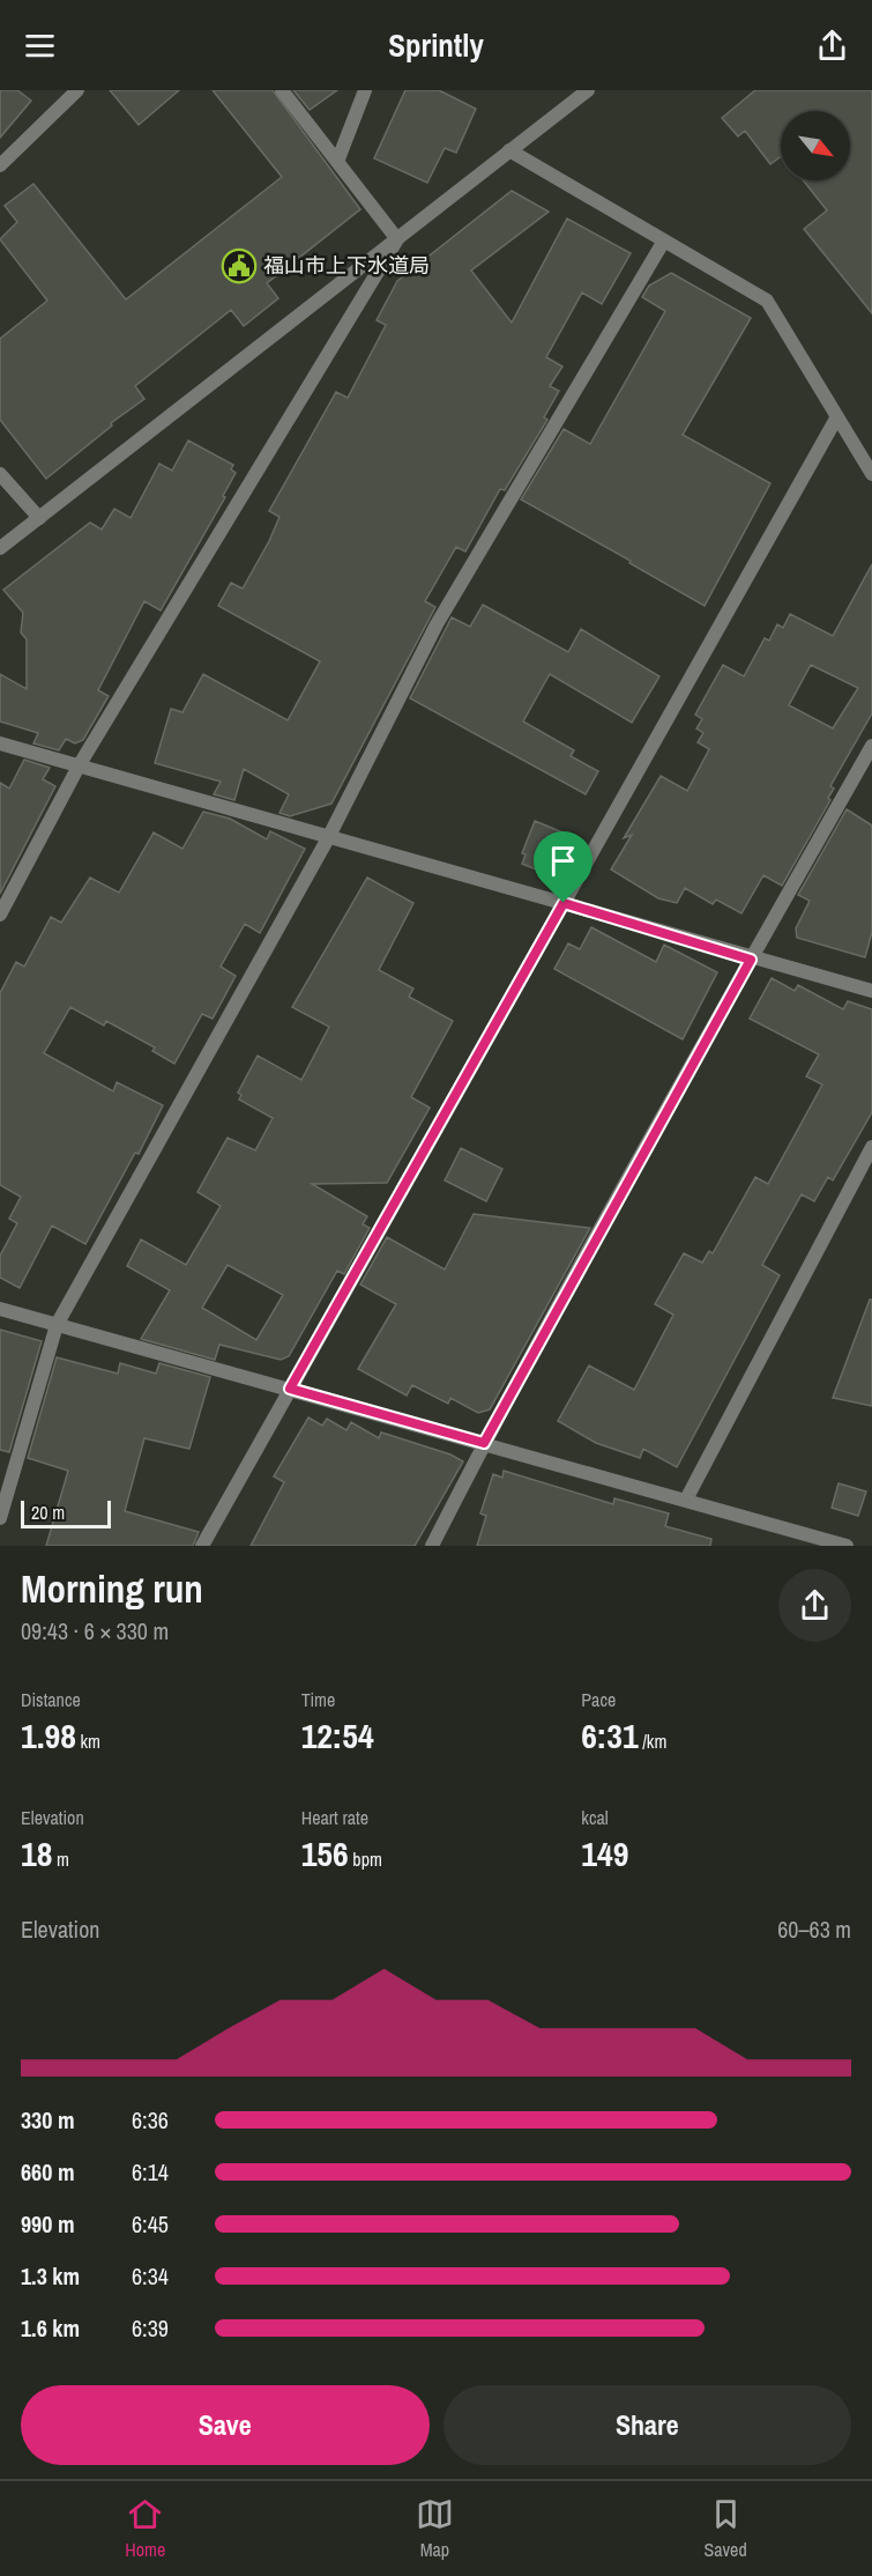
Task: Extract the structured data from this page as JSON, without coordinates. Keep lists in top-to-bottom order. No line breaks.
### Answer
{"places":{"public building":["福山市上下水道局"]},"scale_bar":"20 m","north":"bottom right","page":{"header":"Sprintly","scale":"20 m","heading":["Morning run","09:43 · 6 × 330 m"],"stats":[["Distance","1.98 km"],["Time","12:54"],["Pace","6:31 /km"],["Elevation","18 m"],["Heart rate","156 bpm"],["kcal","149"]],"chart":["Elevation","60–63 m"],"list":[{"name":"330 m","note":"6:36"},{"name":"660 m","note":"6:14"},{"name":"990 m","note":"6:45"},{"name":"1.3 km","note":"6:34"},{"name":"1.6 km","note":"6:39"}],"buttons":["Save","Share"],"tabs":["Home","Map","Saved"]}}
